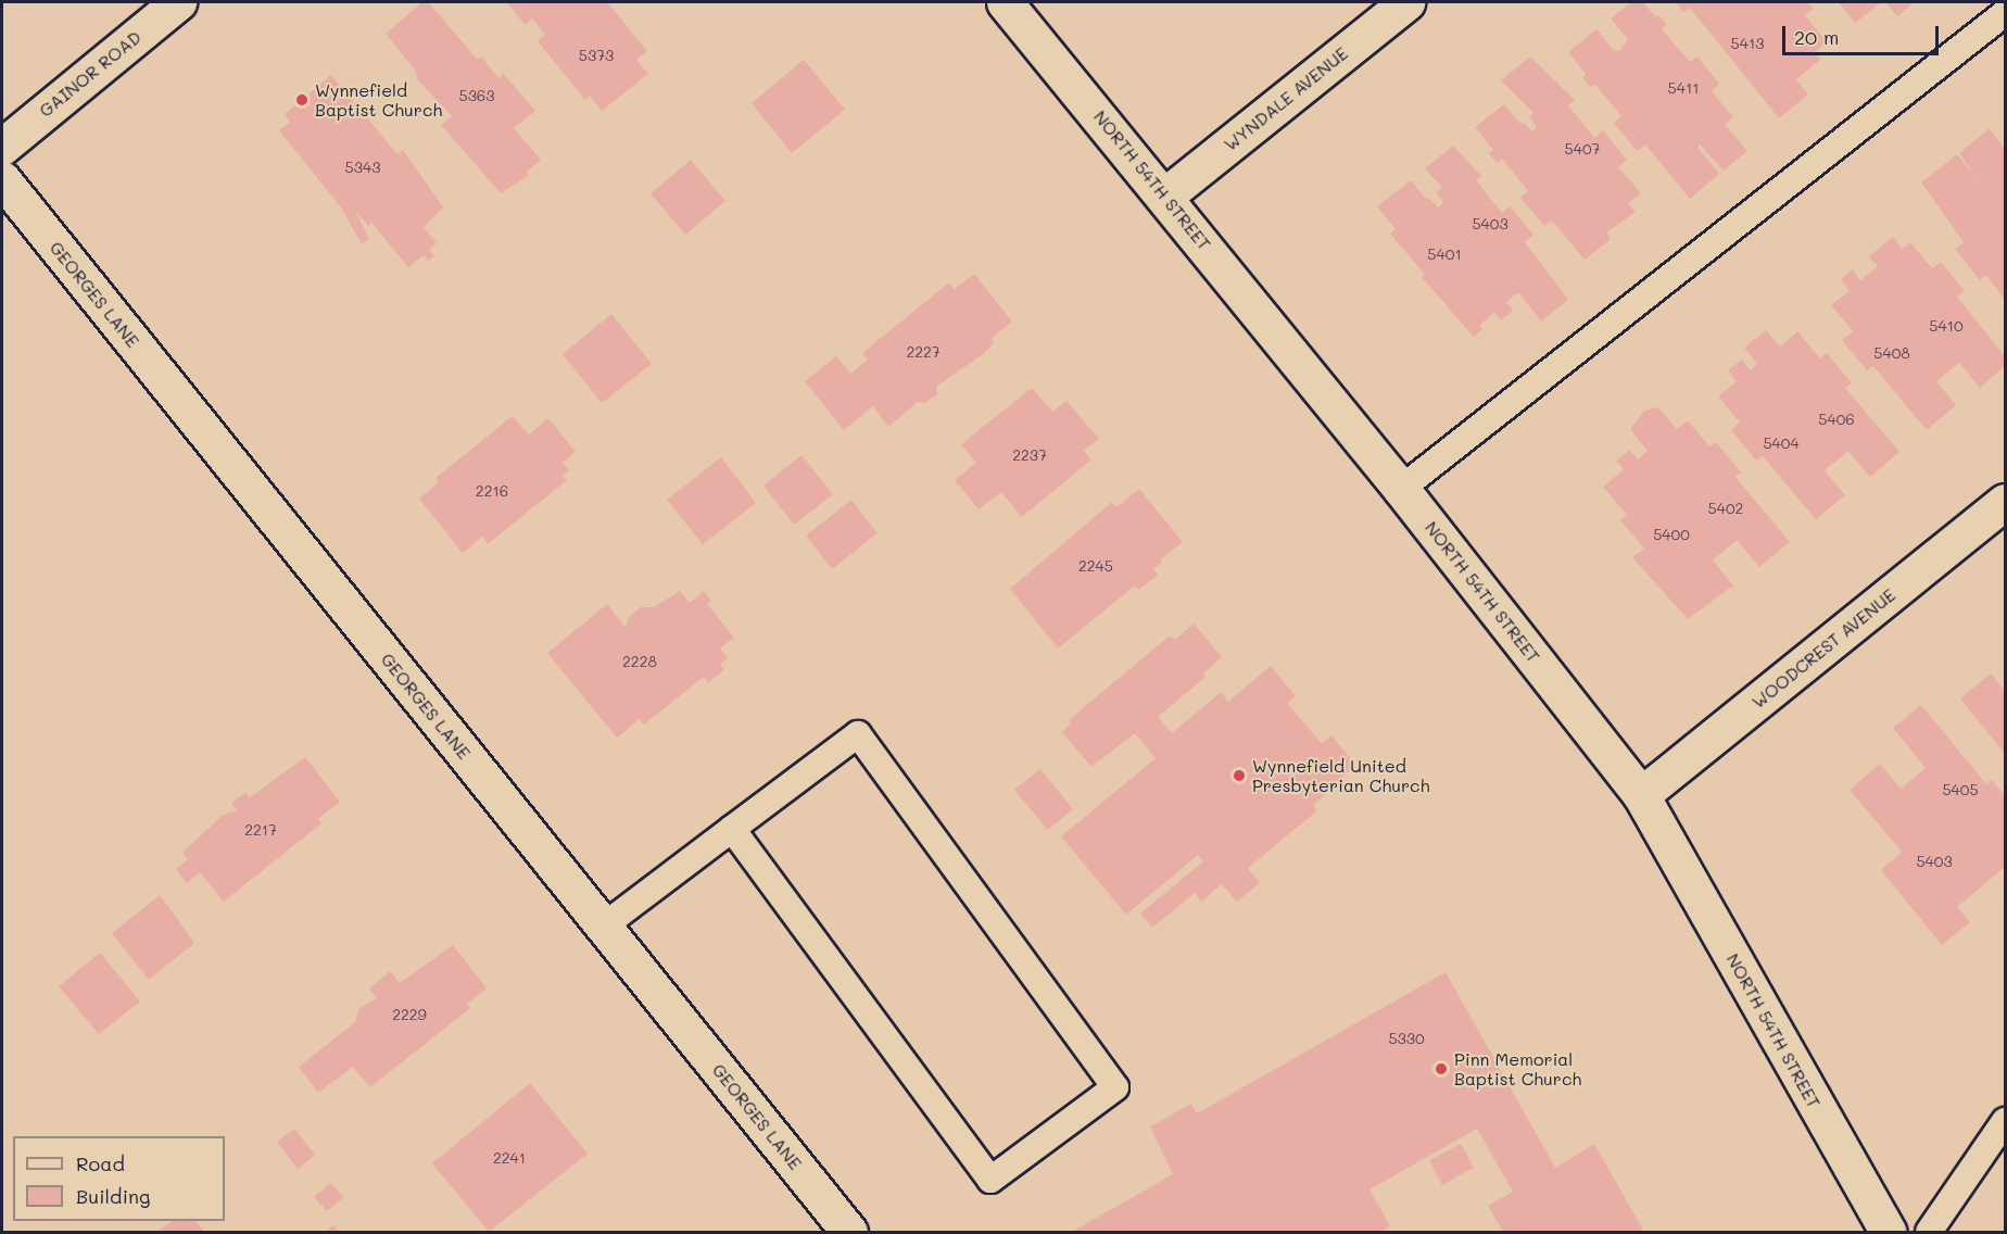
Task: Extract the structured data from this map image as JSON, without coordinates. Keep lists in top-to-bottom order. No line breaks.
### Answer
{"streets":{"street":["GAINOR ROAD","WYNDALE AVENUE","NORTH 54TH STREET","GEORGES LANE","WOODCREST AVENUE"]},"crossings":[["WYNDALE AVENUE","NORTH 54TH STREET"],["NORTH 54TH STREET","WOODCREST AVENUE"]],"places":["Wynnefield Baptist Church","Wynnefield United Presbyterian Church","Pinn Memorial Baptist Church"],"house_numbers":["5413","5373","5411","5363","5407","5343","5403","5401","5410","2227","5408","5406","5404","2237","2216","5402","5400","2245","2228","5405","2217","5403","2229","5330","2241"],"legend":["Road","Building"],"scale_bar":"20 m"}
